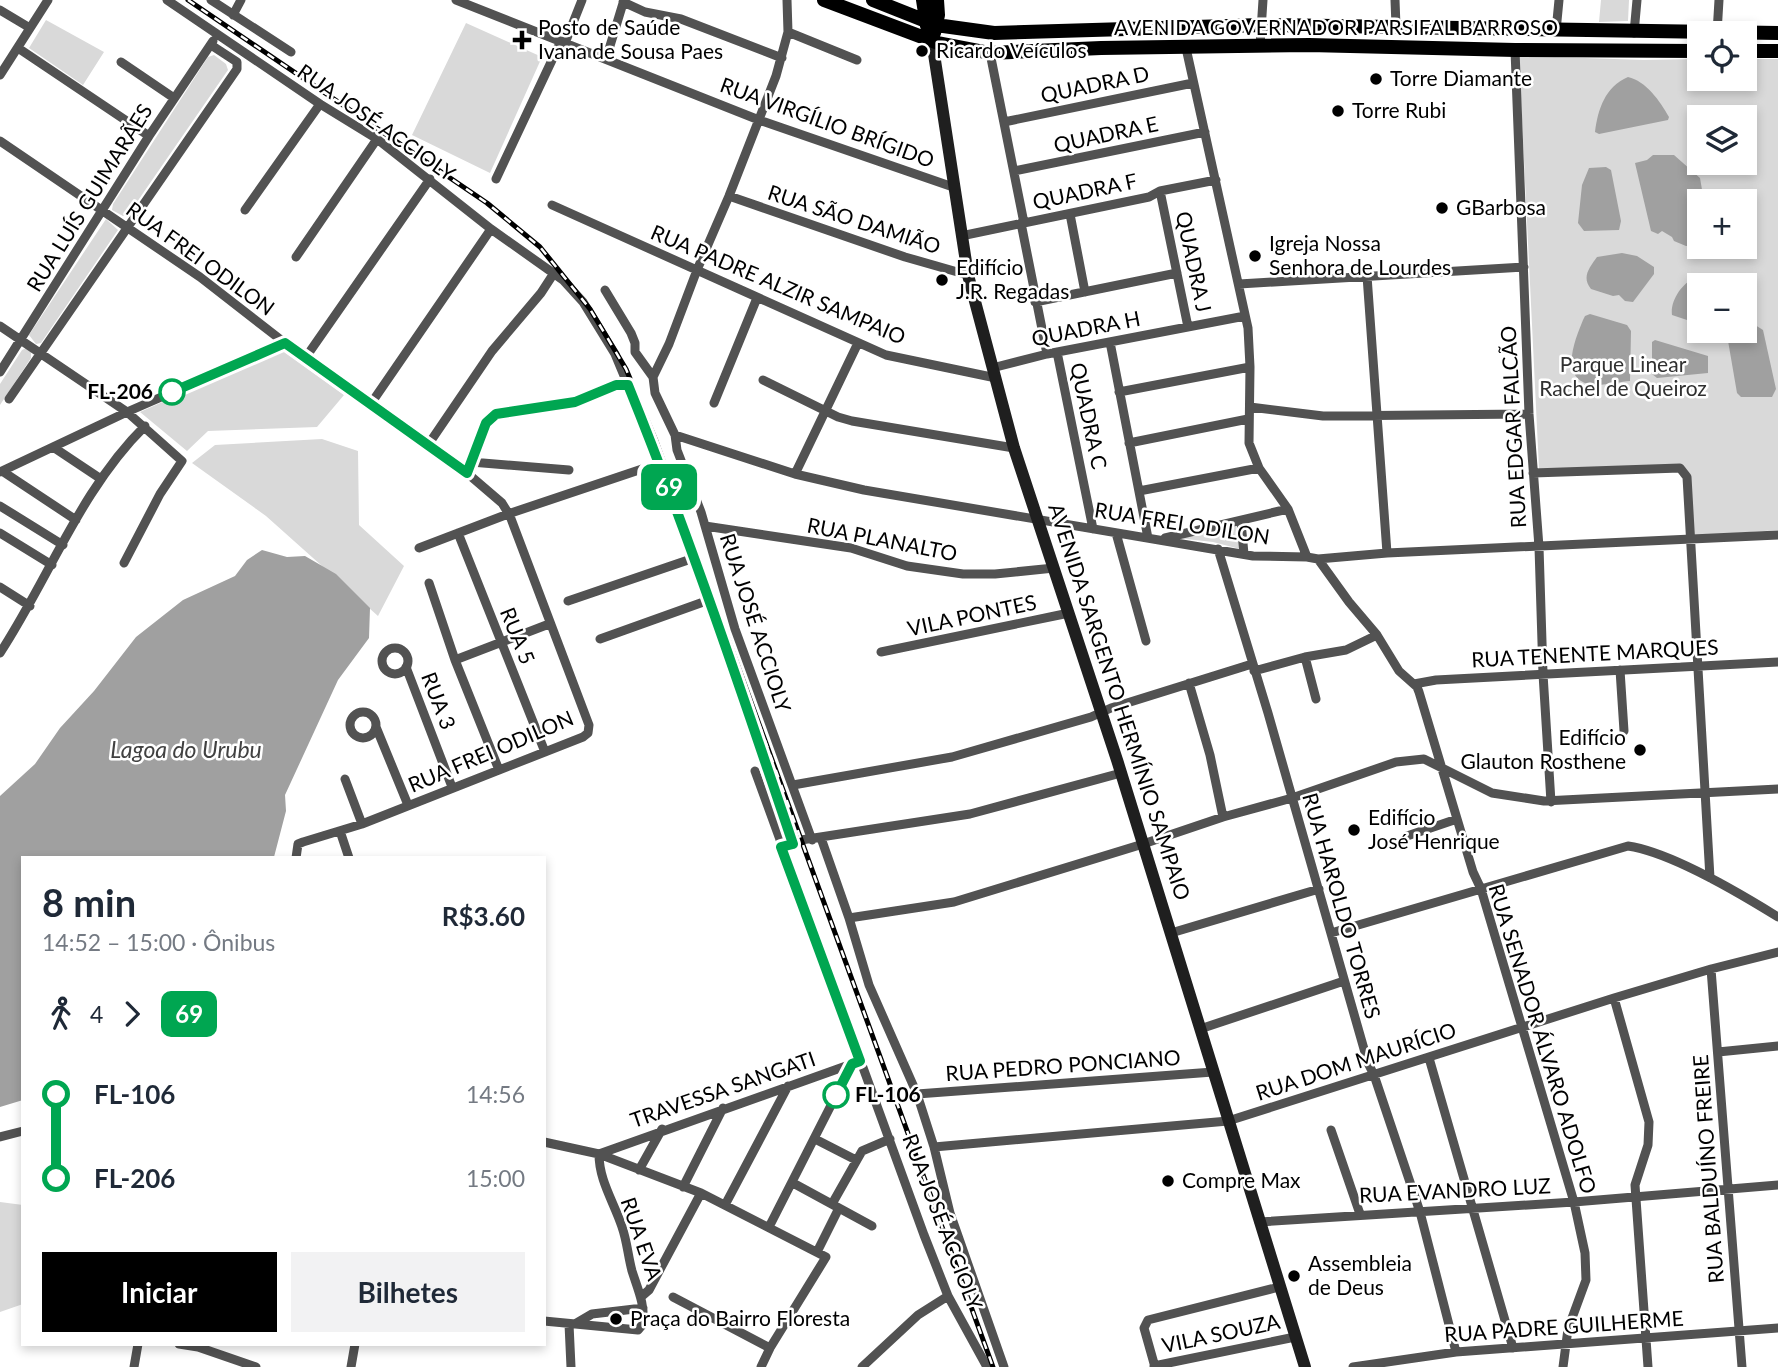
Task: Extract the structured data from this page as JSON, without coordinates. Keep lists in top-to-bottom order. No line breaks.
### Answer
{"streets":{"main road":["AVENIDA GOVERNADOR PARSIFAL BARROSO","AVENIDA SARGENTO HERMÍNIO SAMPAIO"],"street":["QUADRA D","RUA JOSÉ ACCIOLY","RUA VIRGÍLIO BRÍGIDO","QUADRA E","QUADRA F","RUA LUÍS GUIMARÃES","RUA SÃO DAMIÃO","RUA FREI ODILON","QUADRA J","RUA PADRE ALZIR SAMPAIO","QUADRA H","QUADRA C","RUA EDGAR FALCÃO","RUA PLANALTO","VILA PONTES","RUA 5","RUA TENENTE MARQUES","RUA 3","RUA HAROLDO TORRES","RUA SENADOR ÁLVARO ADOLFO","RUA DOM MAURÍCIO","RUA PEDRO PONCIANO","TRAVESSA SANGATI","RUA BALDUÍNO FREIRE","RUA EVANDRO LUZ","RUA EVA","RUA PADRE GUILHERME","VILA SOUZA"]},"crossings":[["AVENIDA GOVERNADOR PARSIFAL BARROSO","RUA EDGAR FALCÃO"],["AVENIDA GOVERNADOR PARSIFAL BARROSO","AVENIDA SARGENTO HERMÍNIO SAMPAIO"],["RUA JOSÉ ACCIOLY","RUA LUÍS GUIMARÃES"],["RUA JOSÉ ACCIOLY","RUA FREI ODILON"],["RUA JOSÉ ACCIOLY","RUA PLANALTO"],["RUA JOSÉ ACCIOLY","RUA DOM MAURÍCIO"],["RUA JOSÉ ACCIOLY","RUA PEDRO PONCIANO"],["RUA JOSÉ ACCIOLY","TRAVESSA SANGATI"],["RUA VIRGÍLIO BRÍGIDO","AVENIDA SARGENTO HERMÍNIO SAMPAIO"],["QUADRA F","QUADRA J"],["QUADRA F","QUADRA C"],["QUADRA F","AVENIDA SARGENTO HERMÍNIO SAMPAIO"],["RUA LUÍS GUIMARÃES","RUA FREI ODILON"],["RUA SÃO DAMIÃO","AVENIDA SARGENTO HERMÍNIO SAMPAIO"],["RUA FREI ODILON","QUADRA C"],["RUA FREI ODILON","RUA EDGAR FALCÃO"],["RUA FREI ODILON","RUA 5"],["RUA FREI ODILON","RUA 3"],["RUA FREI ODILON","AVENIDA SARGENTO HERMÍNIO SAMPAIO"],["RUA FREI ODILON","RUA HAROLDO TORRES"],["QUADRA J","QUADRA H"],["RUA PADRE ALZIR SAMPAIO","QUADRA H"],["RUA PADRE ALZIR SAMPAIO","AVENIDA SARGENTO HERMÍNIO SAMPAIO"],["QUADRA H","QUADRA C"],["QUADRA H","AVENIDA SARGENTO HERMÍNIO SAMPAIO"],["RUA EDGAR FALCÃO","RUA TENENTE MARQUES"],["RUA PLANALTO","AVENIDA SARGENTO HERMÍNIO SAMPAIO"],["VILA PONTES","AVENIDA SARGENTO HERMÍNIO SAMPAIO"],["RUA TENENTE MARQUES","RUA SENADOR ÁLVARO ADOLFO"],["AVENIDA SARGENTO HERMÍNIO SAMPAIO","RUA DOM MAURÍCIO"],["AVENIDA SARGENTO HERMÍNIO SAMPAIO","RUA PEDRO PONCIANO"],["AVENIDA SARGENTO HERMÍNIO SAMPAIO","RUA EVANDRO LUZ"],["AVENIDA SARGENTO HERMÍNIO SAMPAIO","VILA SOUZA"],["RUA HAROLDO TORRES","RUA DOM MAURÍCIO"],["RUA HAROLDO TORRES","RUA EVANDRO LUZ"],["RUA HAROLDO TORRES","RUA PADRE GUILHERME"],["RUA SENADOR ÁLVARO ADOLFO","RUA DOM MAURÍCIO"],["RUA SENADOR ÁLVARO ADOLFO","RUA EVANDRO LUZ"],["RUA SENADOR ÁLVARO ADOLFO","RUA PADRE GUILHERME"],["RUA DOM MAURÍCIO","RUA BALDUÍNO FREIRE"],["TRAVESSA SANGATI","RUA EVA"],["RUA BALDUÍNO FREIRE","RUA EVANDRO LUZ"],["RUA BALDUÍNO FREIRE","RUA PADRE GUILHERME"]],"water":["Lagoa do Urubu"],"parks":["Parque Linear Rachel de Queiroz"],"places":{"health":["Posto de Saúde Ivana de Sousa Paes"],"other":["Ricardo Veículos","Torre Diamante","Torre Rubi","GBarbosa","Igreja Nossa Senhora de Lourdes","Edifício J.R. Regadas","FL-206","Edifício Glauton Rosthene","Edifício José Henrique","FL-106","Compre Max","Assembleia de Deus","Praça do Bairro Floresta"]},"lines":["bus line 69"],"page":{"on_map":"69","map_buttons":["+","−"],"heading":["8 min","14:52 – 15:00 · Ônibus","R$3.60"],"legs":["4","69"],"list":[{"name":"FL-106","value":"14:56"},{"name":"FL-206","value":"15:00"}],"buttons":["Iniciar","Bilhetes"]}}
